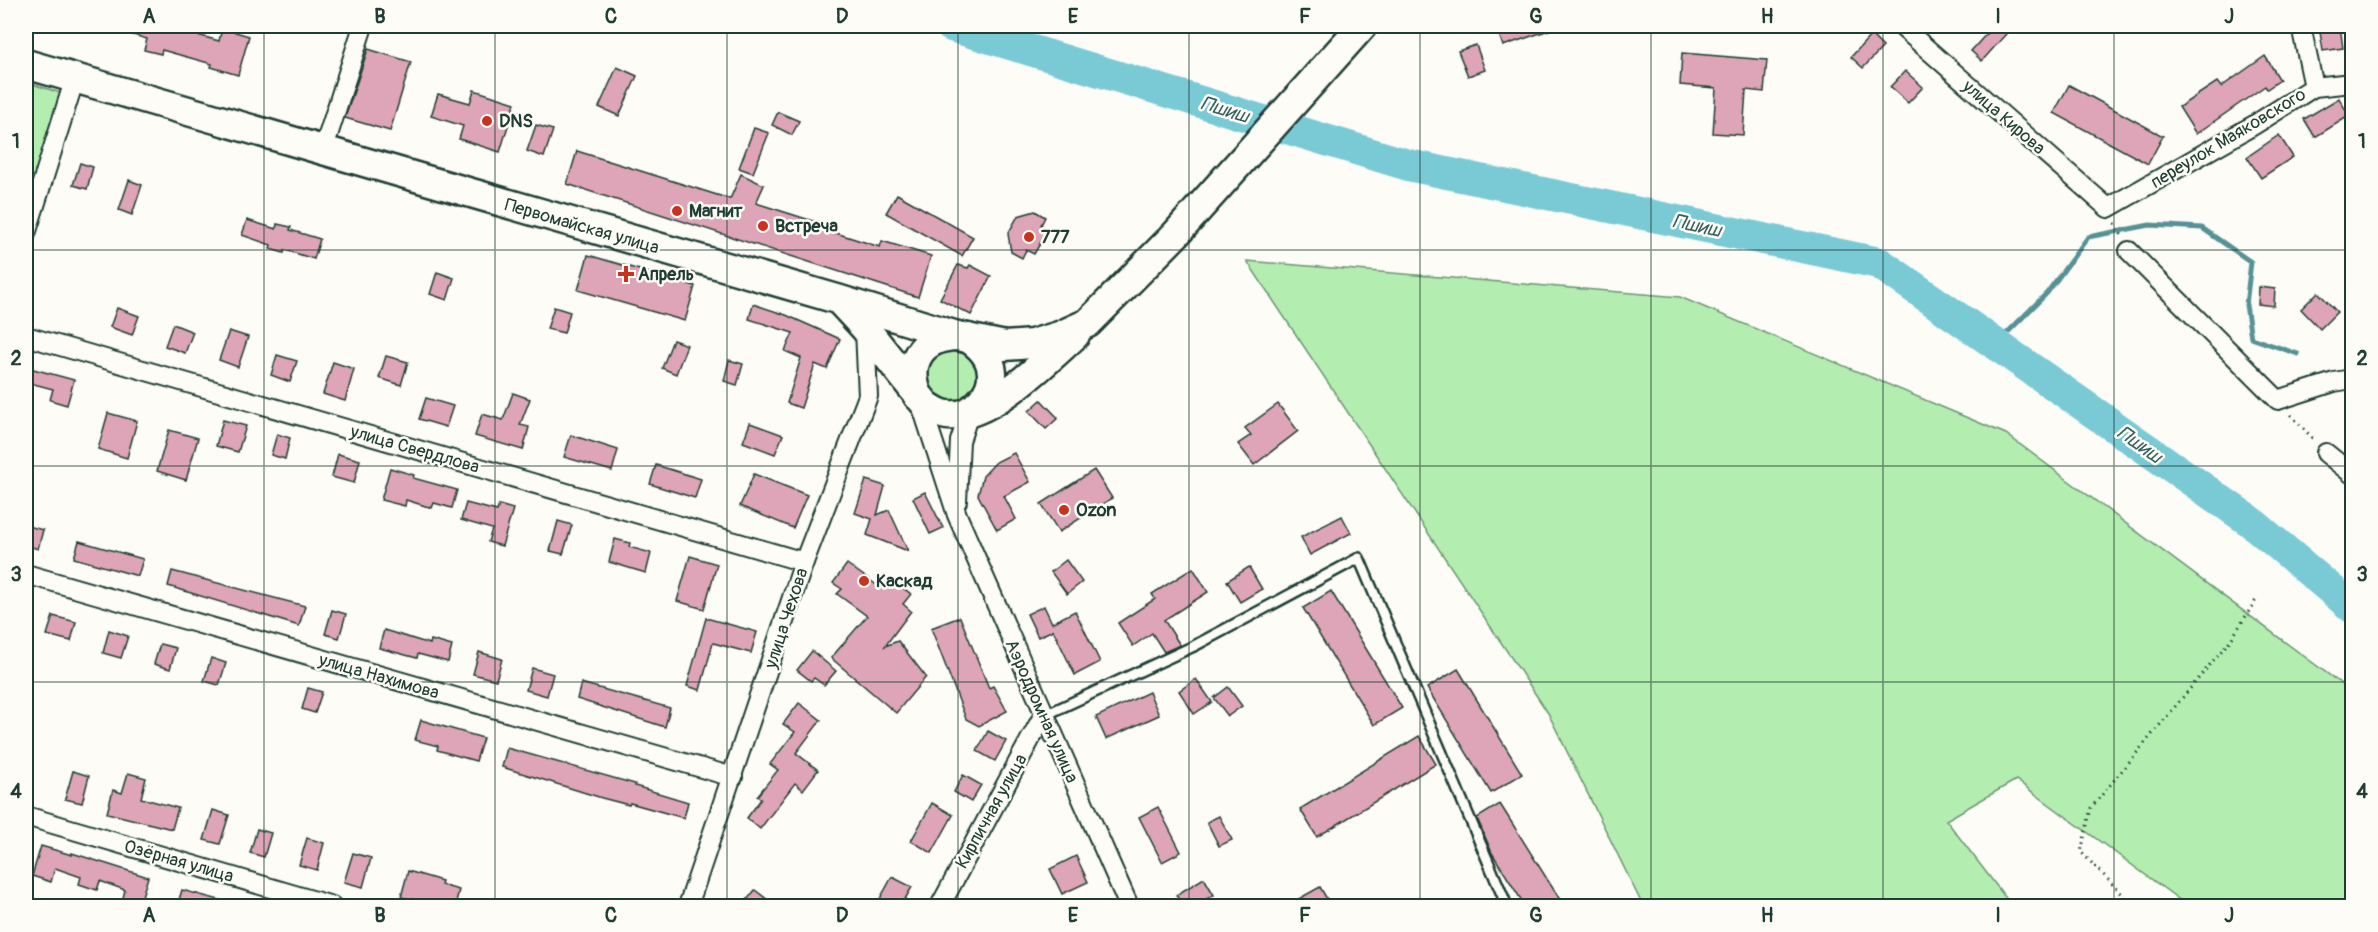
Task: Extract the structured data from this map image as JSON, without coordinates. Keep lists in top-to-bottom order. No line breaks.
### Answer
{"streets":{"main road":["Первомайская улица"],"street":["улица Кирова","переулок Маяковского","улица Свердлова","улица Чехова","улица Нахимова","Аэродромная улица","Кирпичная улица","Озёрная улица"]},"crossings":[["улица Кирова","переулок Маяковского"],["Первомайская улица","Аэродромная улица"],["улица Свердлова","улица Чехова"],["улица Чехова","улица Нахимова"],["Аэродромная улица","Кирпичная улица"]],"water":["Пшиш"],"places":{"other":["DNS","Магнит","Встреча","777","Ozon","Каскад"],"health":["Апрель"]},"grid":{"columns":["A","B","C","D","E","F","G","H","I","J"],"rows":["1","2","3","4"]}}
